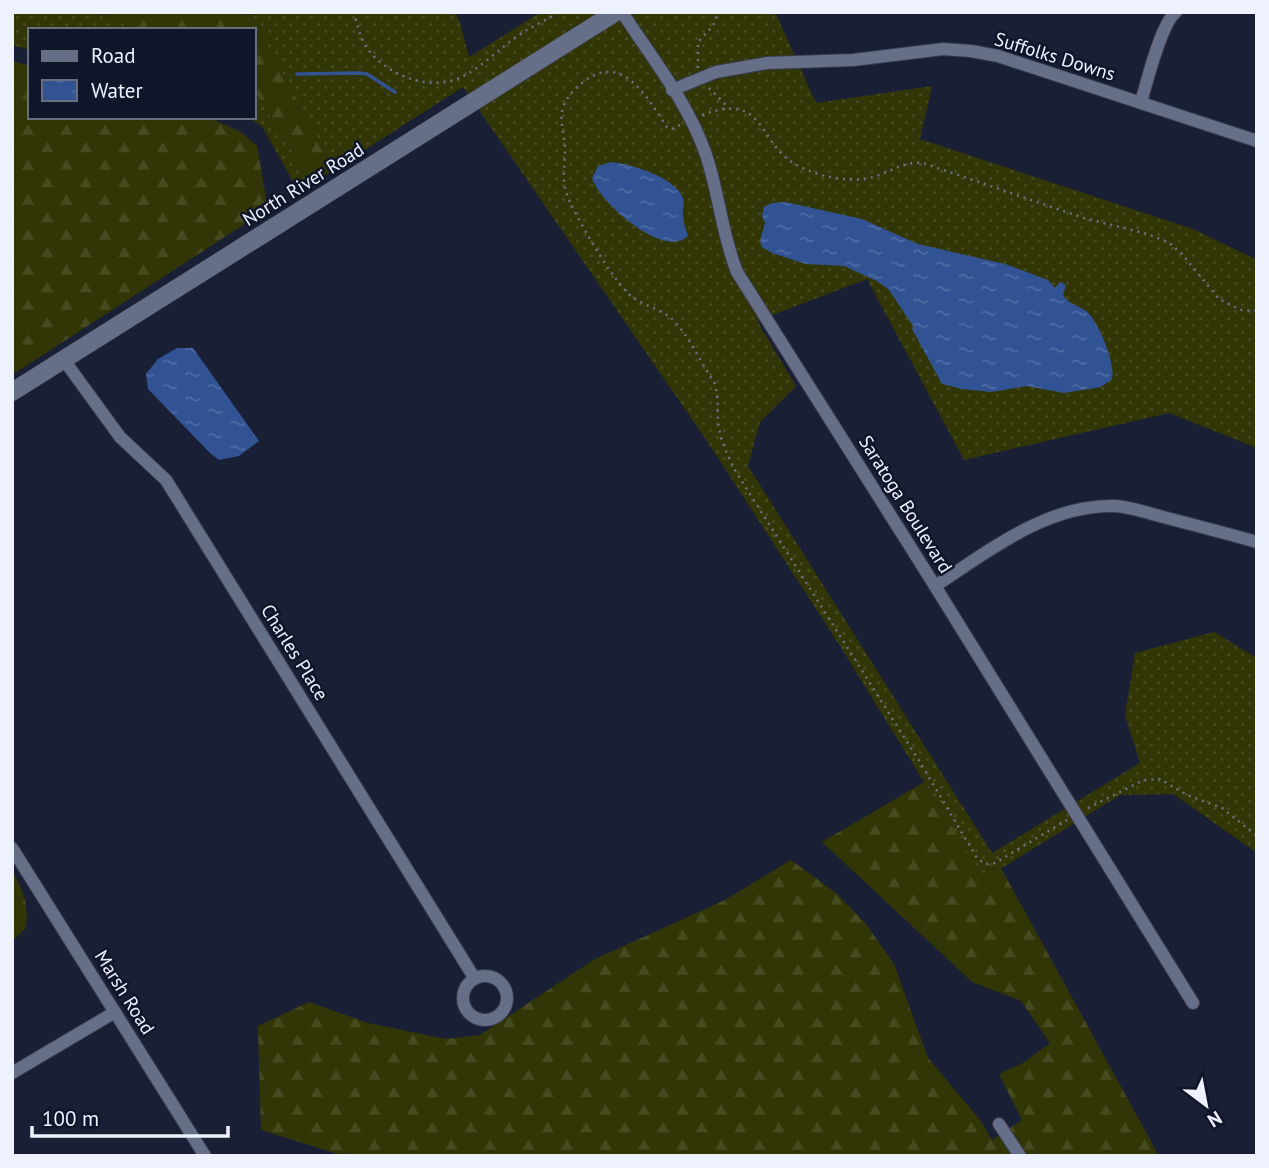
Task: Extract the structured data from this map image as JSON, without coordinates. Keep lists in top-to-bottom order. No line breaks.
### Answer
{"streets":{"street":["Suffolks Downs","North River Road","Saratoga Boulevard","Charles Place","Marsh Road"]},"crossings":[["Suffolks Downs","Saratoga Boulevard"],["North River Road","Charles Place"]],"legend":["Road","Water"],"scale_bar":"100 m","north":"bottom right"}
